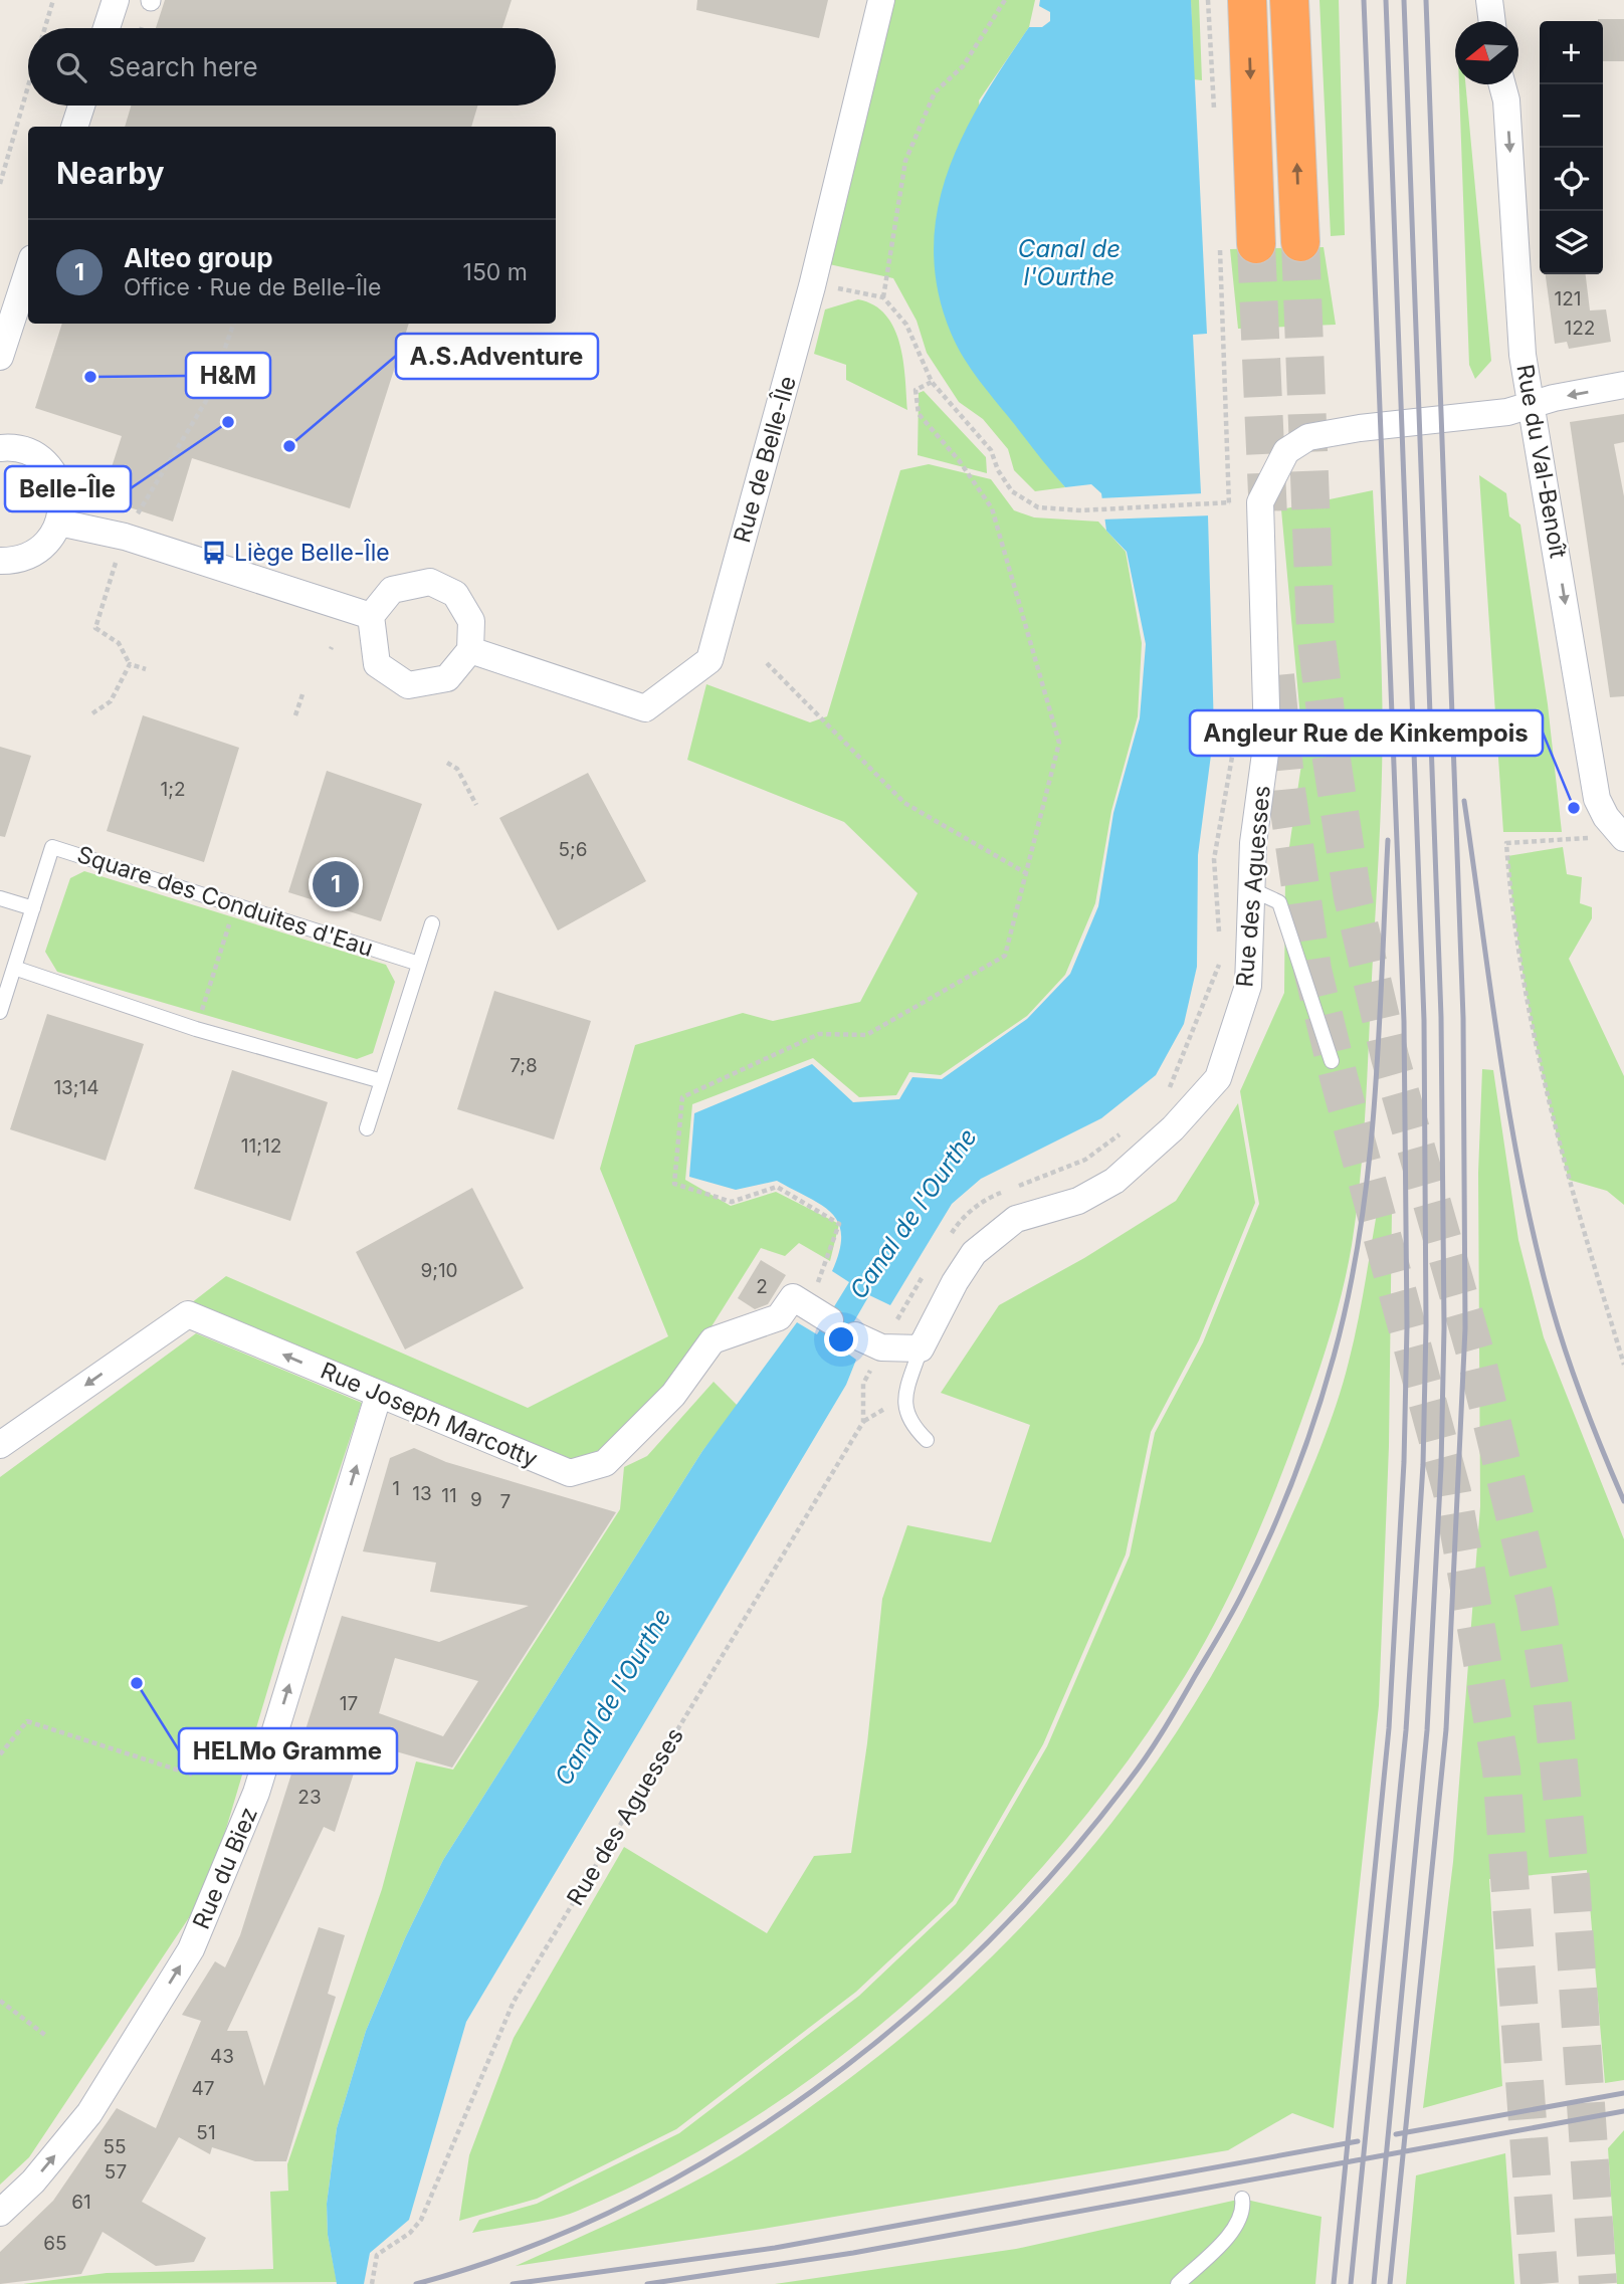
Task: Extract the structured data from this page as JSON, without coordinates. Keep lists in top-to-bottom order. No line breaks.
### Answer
{"streets":{"street":["Rue de Belle-Île","Rue du Val-Benoît","Rue des Aguesses","Rue Joseph Marcotty","Rue du Biez"],"lane":["Square des Conduites d'Eau"]},"crossings":[["Rue du Val-Benoît","Rue des Aguesses"],["Rue Joseph Marcotty","Rue du Biez"]],"one_way":["Rue du Val-Benoît","Rue Joseph Marcotty","Rue du Biez"],"water":["Canal de l'Ourthe"],"places":{"other":["H&M","Belle-Île","A.S.Adventure","Angleur Rue de Kinkempois","HELMo Gramme"],"bus stop":["Liège Belle-Île"]},"house_numbers":["121","122","1;2","5;6","7;8","13;14","11;12","9;10","2","1","13","11","9","7","17","23","43","47","51","55","57","61","65"],"north":"left","page":{"map_buttons":["+","−"],"search":"Search here","heading":"Nearby","list":[{"mark":"1","name":"Alteo group","note":"Office · Rue de Belle-Île","value":"150 m"}],"pins":"1"}}
